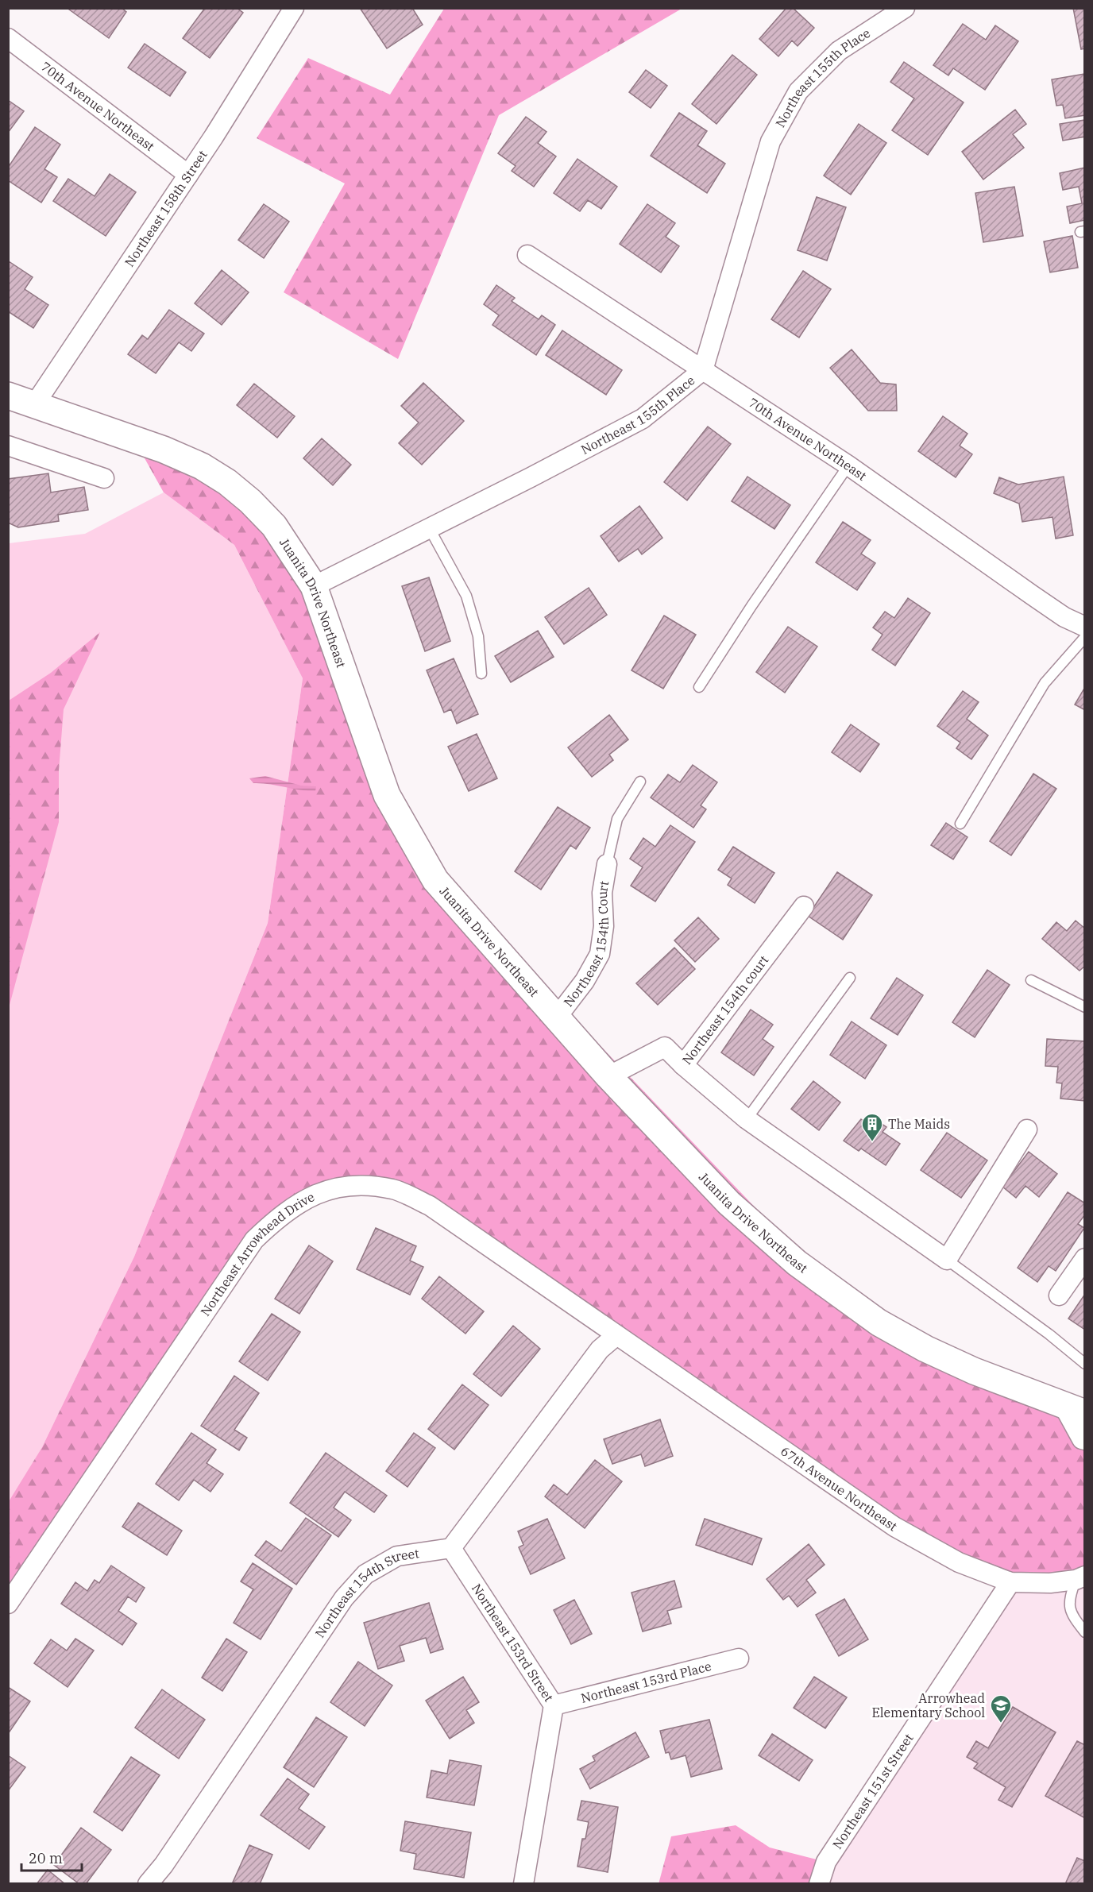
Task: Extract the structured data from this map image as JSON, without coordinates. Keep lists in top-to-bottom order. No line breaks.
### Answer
{"streets":{"main road":["Juanita Drive Northeast"],"street":["Northeast 155th Place","70th Avenue Northeast","Northeast 158th Street","Northeast 154th Court","Northeast 154th court","Northeast Arrowhead Drive","67th Avenue Northeast","Northeast 154th Street","Northeast 153rd Street","Northeast 153rd Place","Northeast 151st Street"]},"crossings":[["Northeast 155th Place","70th Avenue Northeast"],["Northeast 155th Place","Juanita Drive Northeast"],["70th Avenue Northeast","Northeast 158th Street"],["Northeast 158th Street","Juanita Drive Northeast"],["Juanita Drive Northeast","Northeast 154th Court"],["Juanita Drive Northeast","Northeast 154th court"],["Northeast Arrowhead Drive","67th Avenue Northeast"],["67th Avenue Northeast","Northeast 151st Street"],["Northeast 154th Street","Northeast 153rd Street"],["Northeast 153rd Street","Northeast 153rd Place"]],"places":{"building":["The Maids"],"school or university":["Arrowhead Elementary School"]},"scale_bar":"20 m"}
